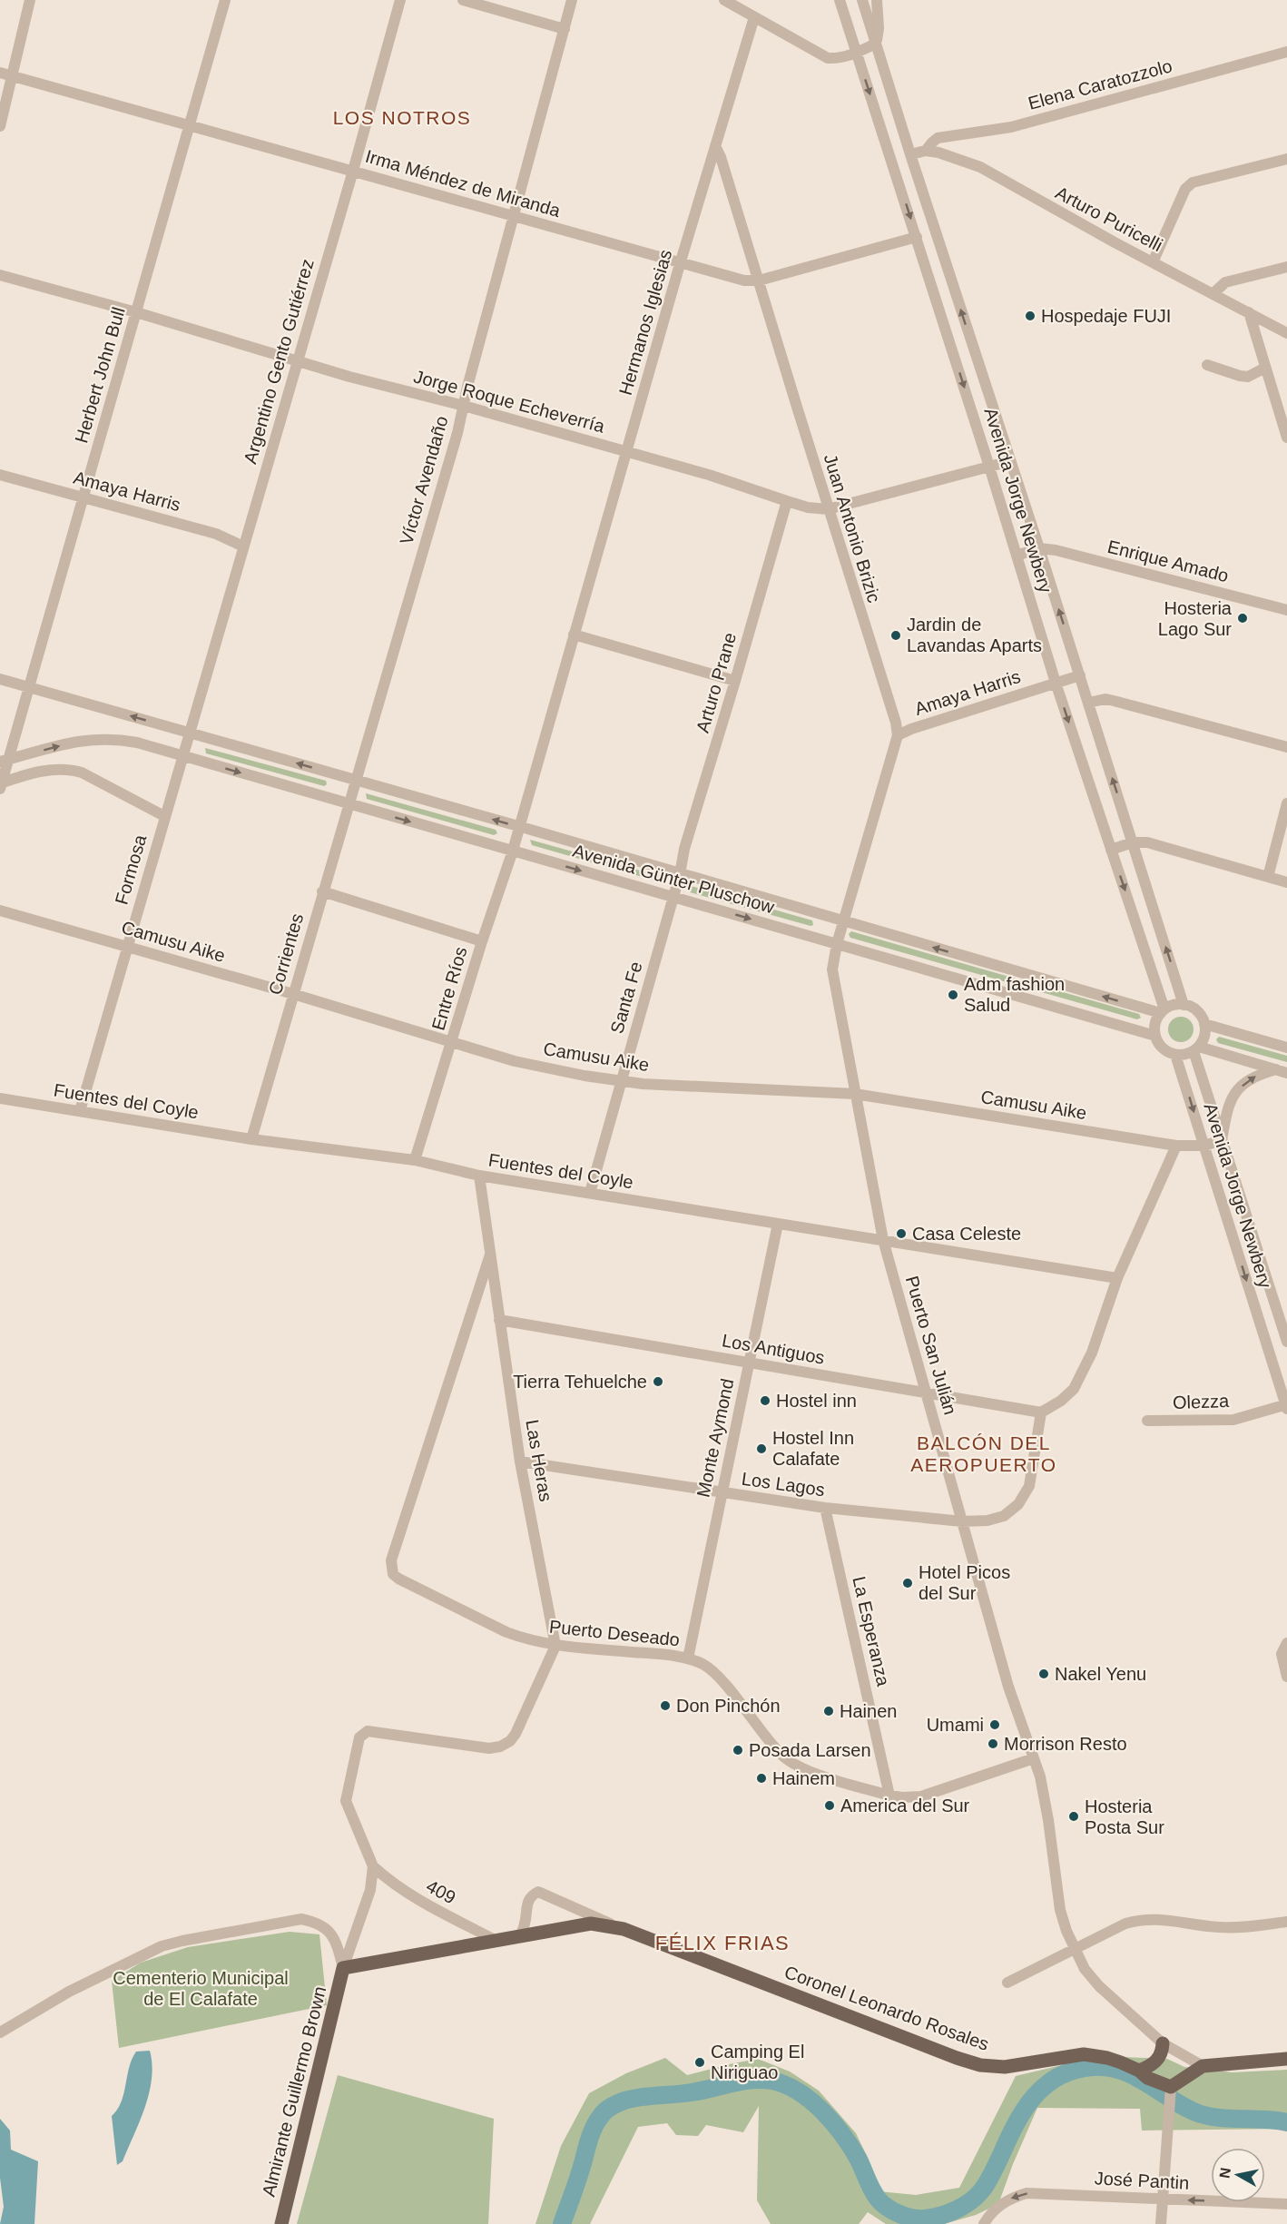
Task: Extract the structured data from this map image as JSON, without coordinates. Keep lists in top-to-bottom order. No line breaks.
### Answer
{"streets":{"main road":["Coronel Leonardo Rosales","Almirante Guillermo Brown"],"street":["Elena Caratozzolo","Irma Méndez de Miranda","Arturo Puricelli","Hermanos Iglesias","Argentino Gento Gutiérrez","Herbert John Bull","Jorge Roque Echeverría","Víctor Avendaño","Amaya Harris","Avenida Jorge Newbery","Juan Antonio Brizic","Enrique Amado","Arturo Prane","Formosa","Avenida Günter Pluschow","Camusu Aike","Corrientes","Entre Ríos","Santa Fe","Fuentes del Coyle","Puerto San Julián","Los Antiguos","Olezza","Monte Aymond","Las Heras","Los Lagos","La Esperanza","Puerto Deseado","409","José Pantin"]},"crossings":[["Elena Caratozzolo","Arturo Puricelli"],["Irma Méndez de Miranda","Hermanos Iglesias"],["Irma Méndez de Miranda","Argentino Gento Gutiérrez"],["Irma Méndez de Miranda","Herbert John Bull"],["Irma Méndez de Miranda","Víctor Avendaño"],["Irma Méndez de Miranda","Avenida Jorge Newbery"],["Irma Méndez de Miranda","Juan Antonio Brizic"],["Hermanos Iglesias","Jorge Roque Echeverría"],["Hermanos Iglesias","Juan Antonio Brizic"],["Hermanos Iglesias","Avenida Günter Pluschow"],["Hermanos Iglesias","Entre Ríos"],["Argentino Gento Gutiérrez","Jorge Roque Echeverría"],["Argentino Gento Gutiérrez","Amaya Harris"],["Argentino Gento Gutiérrez","Formosa"],["Argentino Gento Gutiérrez","Avenida Günter Pluschow"],["Herbert John Bull","Jorge Roque Echeverría"],["Herbert John Bull","Amaya Harris"],["Herbert John Bull","Avenida Günter Pluschow"],["Jorge Roque Echeverría","Víctor Avendaño"],["Jorge Roque Echeverría","Avenida Jorge Newbery"],["Jorge Roque Echeverría","Juan Antonio Brizic"],["Jorge Roque Echeverría","Arturo Prane"],["Víctor Avendaño","Avenida Günter Pluschow"],["Víctor Avendaño","Corrientes"],["Amaya Harris","Avenida Jorge Newbery"],["Amaya Harris","Juan Antonio Brizic"],["Avenida Jorge Newbery","Enrique Amado"],["Avenida Jorge Newbery","Avenida Günter Pluschow"],["Avenida Jorge Newbery","Camusu Aike"],["Avenida Jorge Newbery","Olezza"],["Juan Antonio Brizic","Avenida Günter Pluschow"],["Juan Antonio Brizic","Puerto San Julián"],["Arturo Prane","Avenida Günter Pluschow"],["Arturo Prane","Santa Fe"],["Formosa","Avenida Günter Pluschow"],["Formosa","Camusu Aike"],["Formosa","Fuentes del Coyle"],["Avenida Günter Pluschow","Corrientes"],["Avenida Günter Pluschow","Entre Ríos"],["Avenida Günter Pluschow","Santa Fe"],["Avenida Günter Pluschow","Puerto San Julián"],["Camusu Aike","Corrientes"],["Camusu Aike","Entre Ríos"],["Camusu Aike","Santa Fe"],["Camusu Aike","Puerto San Julián"],["Corrientes","Fuentes del Coyle"],["Entre Ríos","Fuentes del Coyle"],["Santa Fe","Fuentes del Coyle"],["Fuentes del Coyle","Puerto San Julián"],["Fuentes del Coyle","Monte Aymond"],["Fuentes del Coyle","Las Heras"],["Puerto San Julián","Los Antiguos"],["Puerto San Julián","Los Lagos"],["Puerto San Julián","Puerto Deseado"],["Los Antiguos","Monte Aymond"],["Los Antiguos","Las Heras"],["Los Antiguos","Los Lagos"],["Monte Aymond","Los Lagos"],["Monte Aymond","Puerto Deseado"],["Las Heras","Los Lagos"],["Las Heras","Puerto Deseado"],["Los Lagos","La Esperanza"],["La Esperanza","Puerto Deseado"],["409","Coronel Leonardo Rosales"],["Coronel Leonardo Rosales","Almirante Guillermo Brown"]],"one_way":["José Pantin"],"districts":["LOS NOTROS","BALCÓN DEL AEROPUERTO","FÉLIX FRIAS"],"parks":["Cementerio Municipal de El Calafate"],"places":["Hospedaje FUJI","Hosteria Lago Sur","Jardin de Lavandas Aparts","Adm fashion Salud","Casa Celeste","Tierra Tehuelche","Hostel inn","Hostel Inn Calafate","Hotel Picos del Sur","Nakel Yenu","Don Pinchón","Hainen","Umami","Morrison Resto","Posada Larsen","Hainem","America del Sur","Hosteria Posta Sur","Camping El Niriguao"],"north":"left"}
